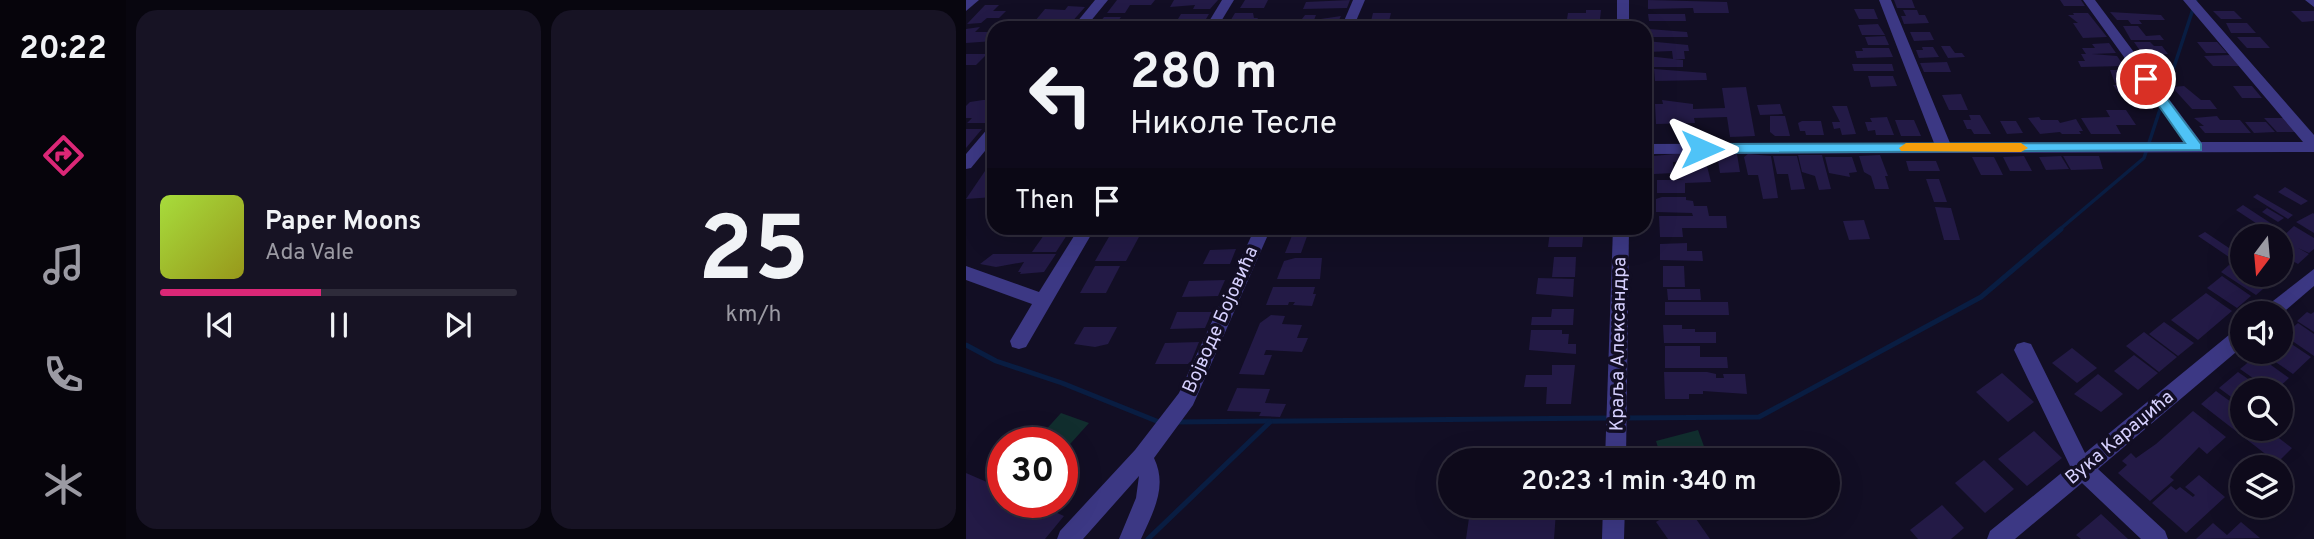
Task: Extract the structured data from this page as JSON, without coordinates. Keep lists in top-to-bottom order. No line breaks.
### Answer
{"streets":{"street":["Војводе Бојовића","Краља Александра","Вука Караџића"]},"north":"bottom","page":{"tabs":"20:22","tile":["25","km/h"],"turn":["280 m","Николе Тесле"],"then":"Then","song":["Paper Moons","Ada Vale"],"limit":"30","trip":"20:23 · 1 min · 340 m"}}
